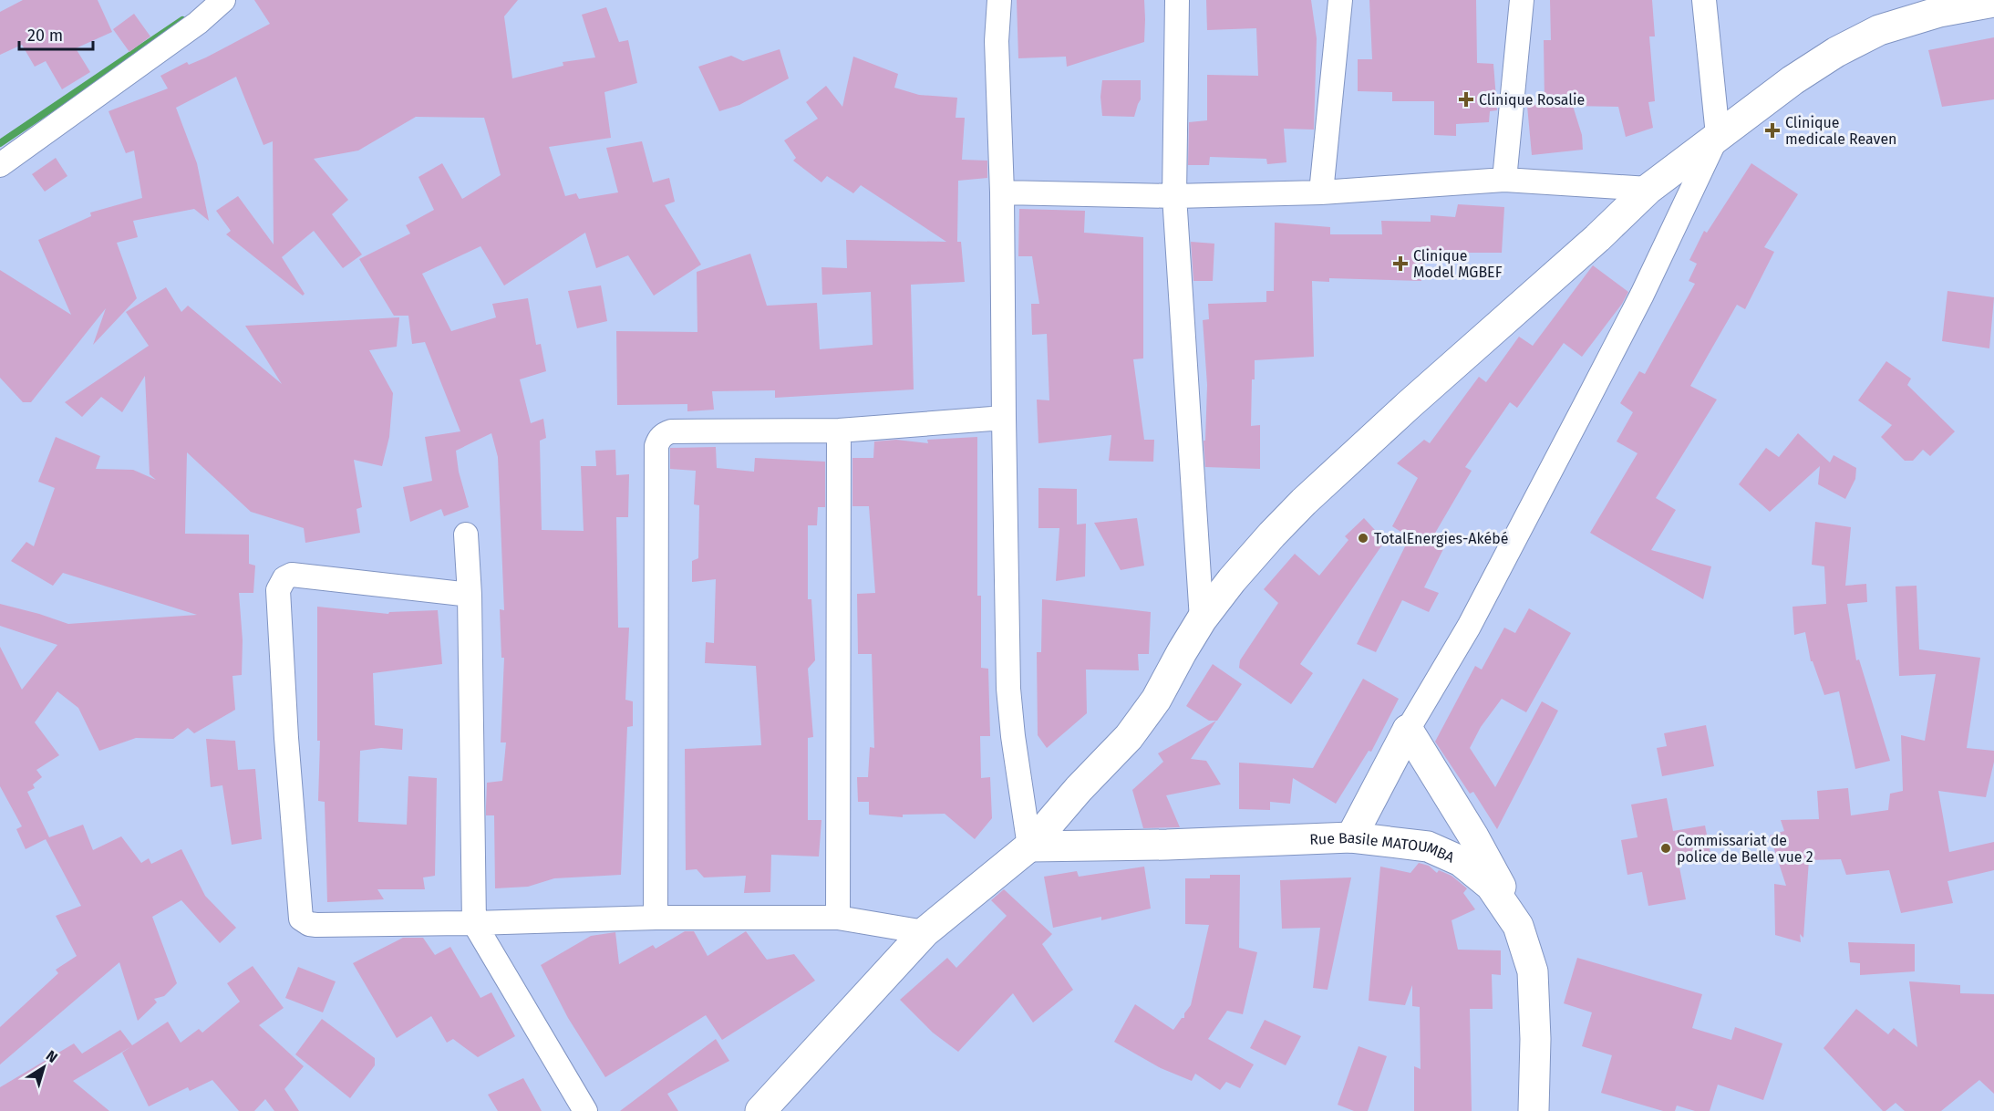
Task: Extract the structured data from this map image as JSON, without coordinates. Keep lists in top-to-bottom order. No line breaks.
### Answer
{"streets":{"street":["Rue Basile MATOUMBA"]},"places":{"health":["Clinique Rosalie","Clinique medicale Reaven","Clinique Model MGBEF"],"other":["TotalEnergies-Akébé","Commissariat de police de Belle vue 2"]},"scale_bar":"20 m","north":"top right"}
